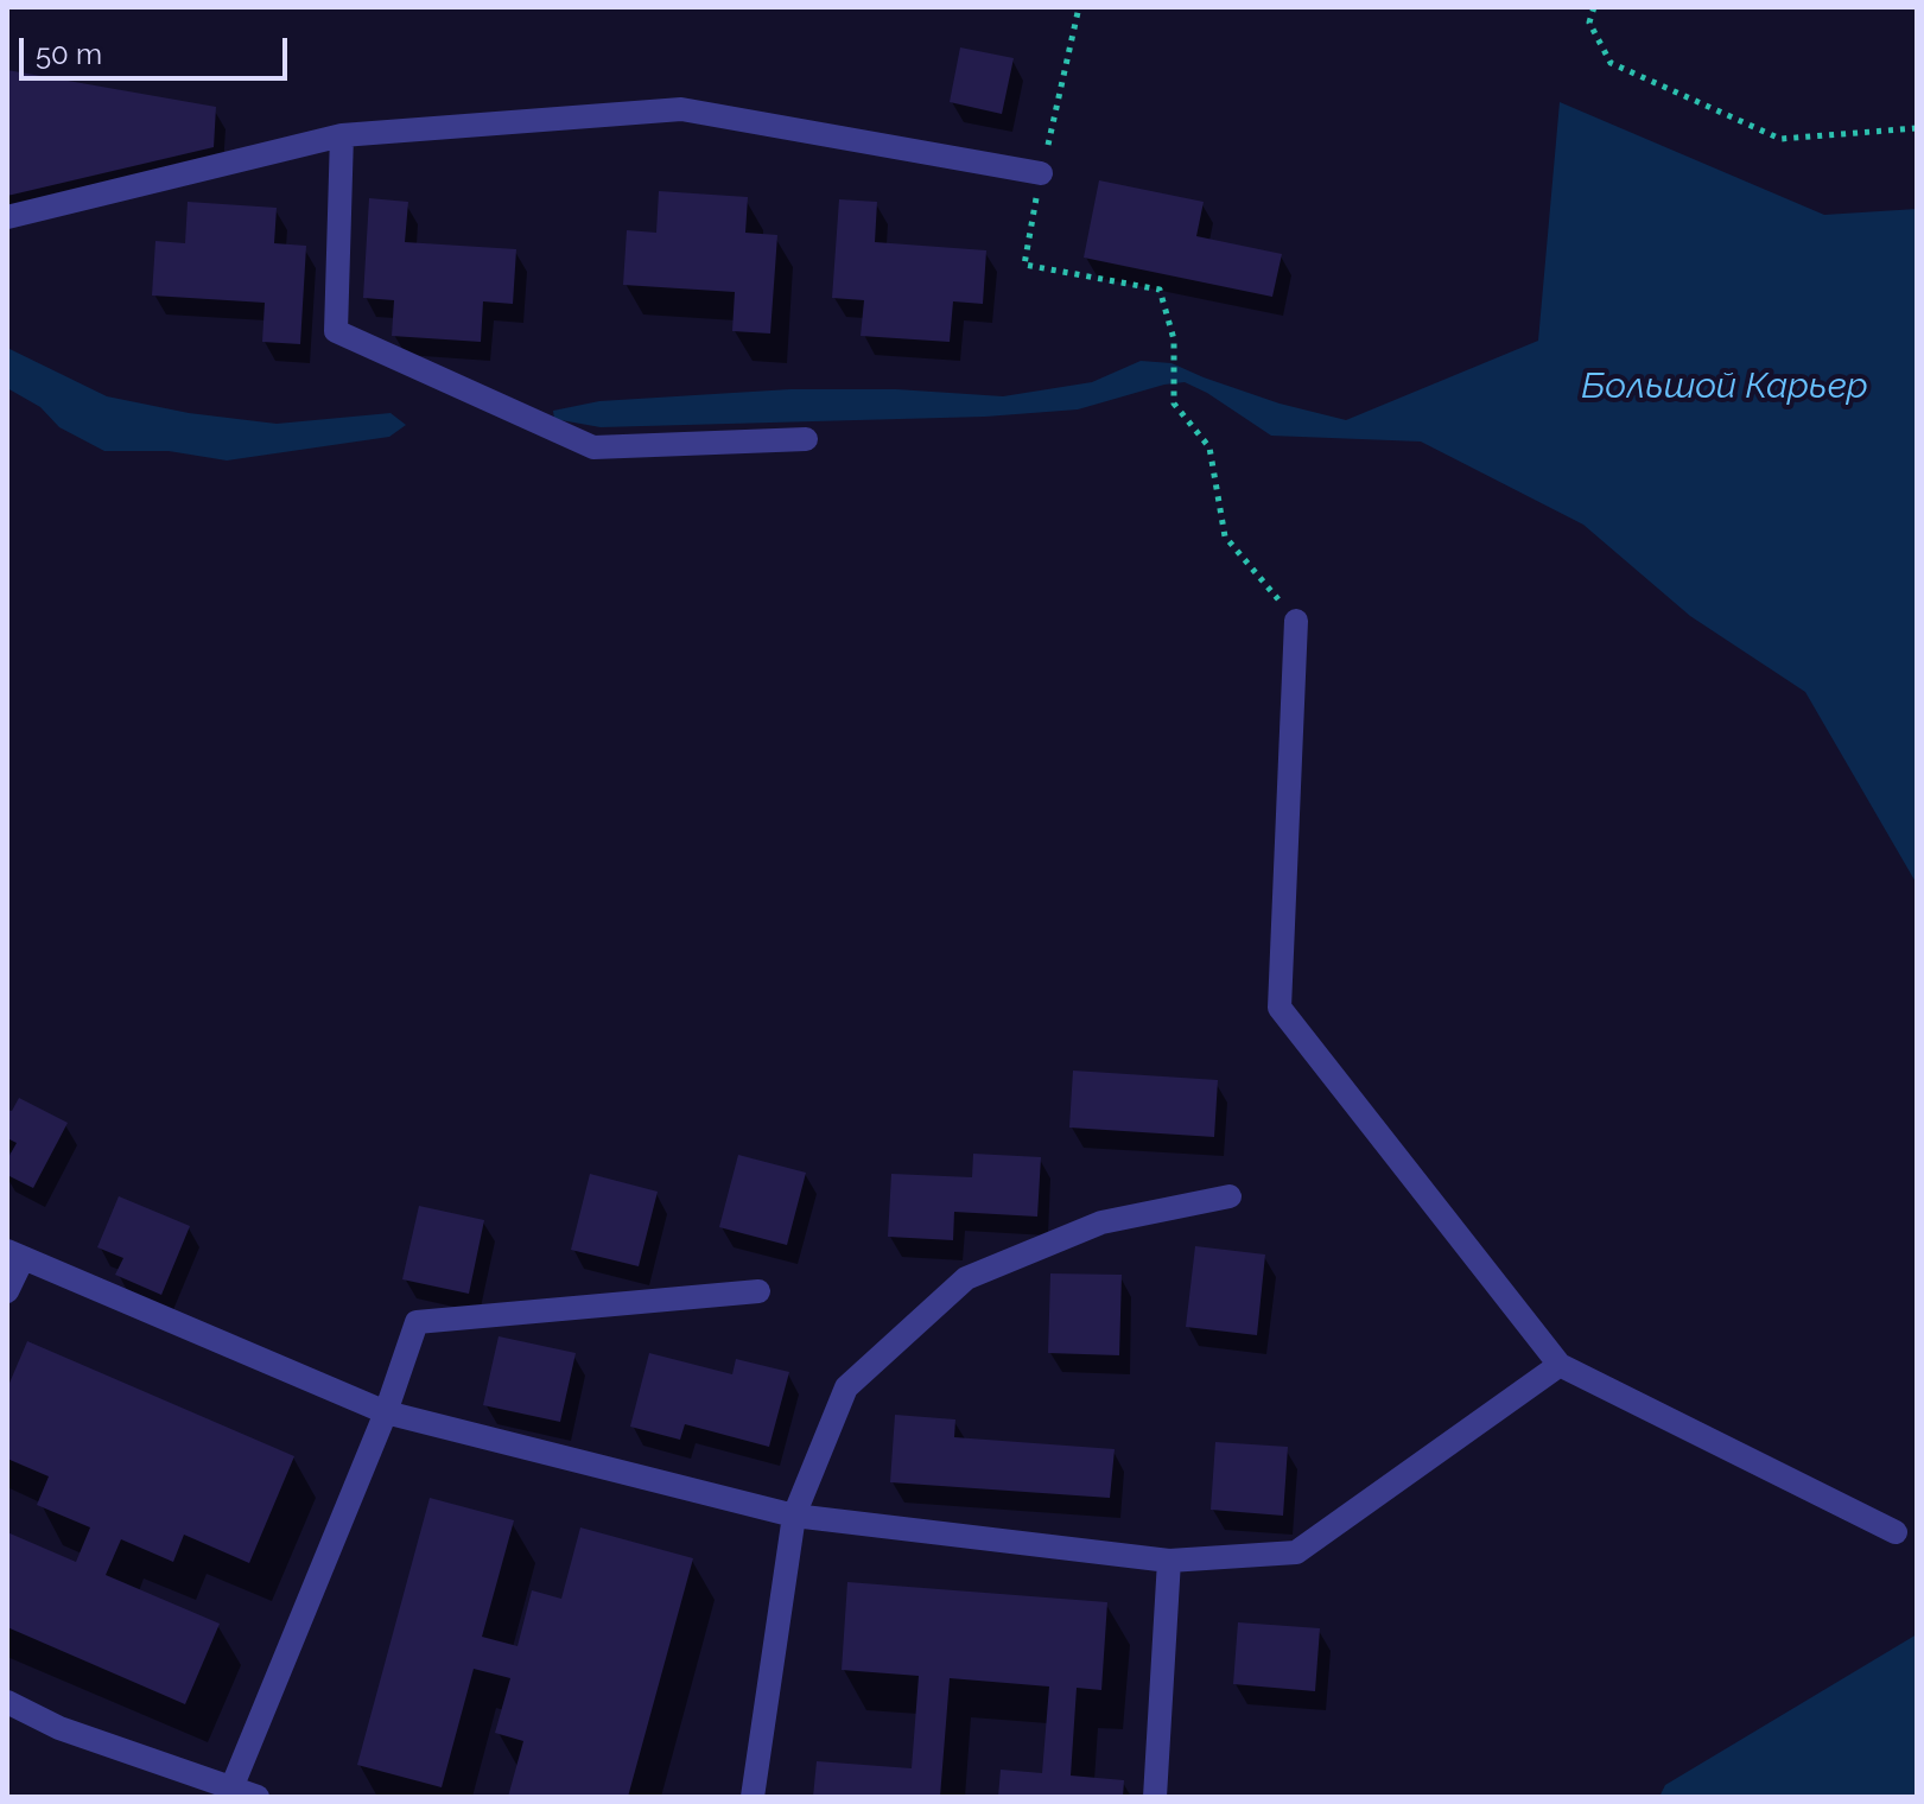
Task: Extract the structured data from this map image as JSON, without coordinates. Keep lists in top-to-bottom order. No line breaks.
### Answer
{"water":["Большой Карьер"],"scale_bar":"50 m"}
